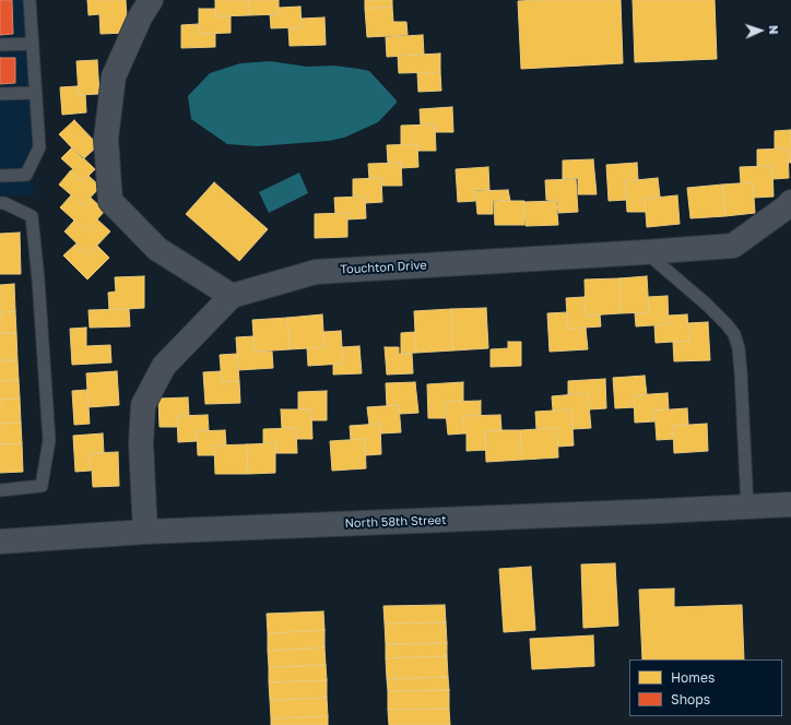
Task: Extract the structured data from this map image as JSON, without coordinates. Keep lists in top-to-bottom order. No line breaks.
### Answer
{"streets":{"street":["Touchton Drive","North 58th Street"]},"crossings":[["Touchton Drive","North 58th Street"]],"legend":["Homes","Shops"],"north":"right"}
